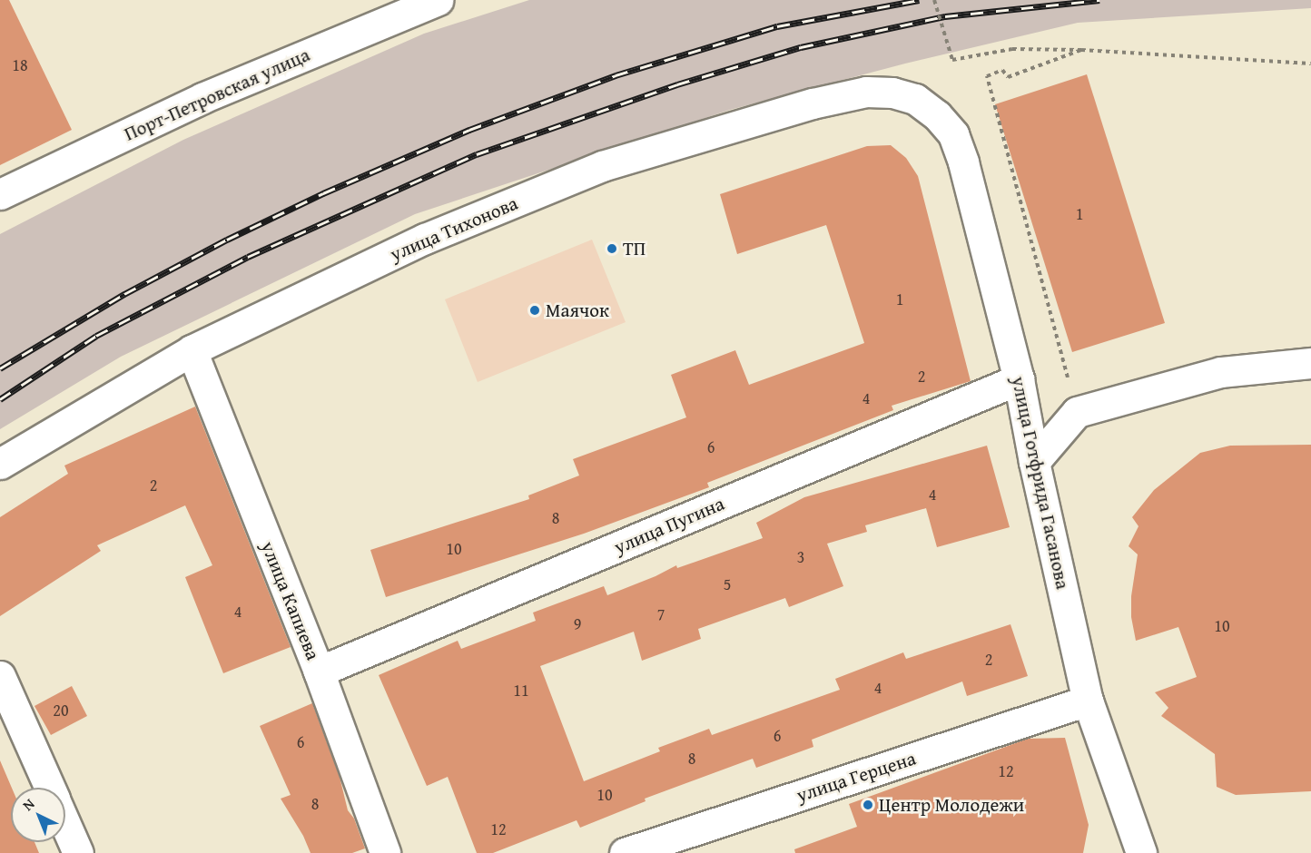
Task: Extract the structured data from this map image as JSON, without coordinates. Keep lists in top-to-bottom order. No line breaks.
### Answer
{"streets":{"street":["Порт-Петровская улица","улица Тихонова","улица Готфрида Гасанова","улица Пугина","улица Капиева","улица Герцена"]},"crossings":[["улица Тихонова","улица Готфрида Гасанова"],["улица Тихонова","улица Капиева"],["улица Готфрида Гасанова","улица Пугина"],["улица Готфрида Гасанова","улица Герцена"],["улица Пугина","улица Капиева"]],"places":["ТП","Маячок","Центр Молодежи"],"house_numbers":["18","1","1","2","4","6","2","4","8","10","3","5","4","7","9","10","2","4","11","20","6","6","8","12","10","8","12"],"north":"top left"}
